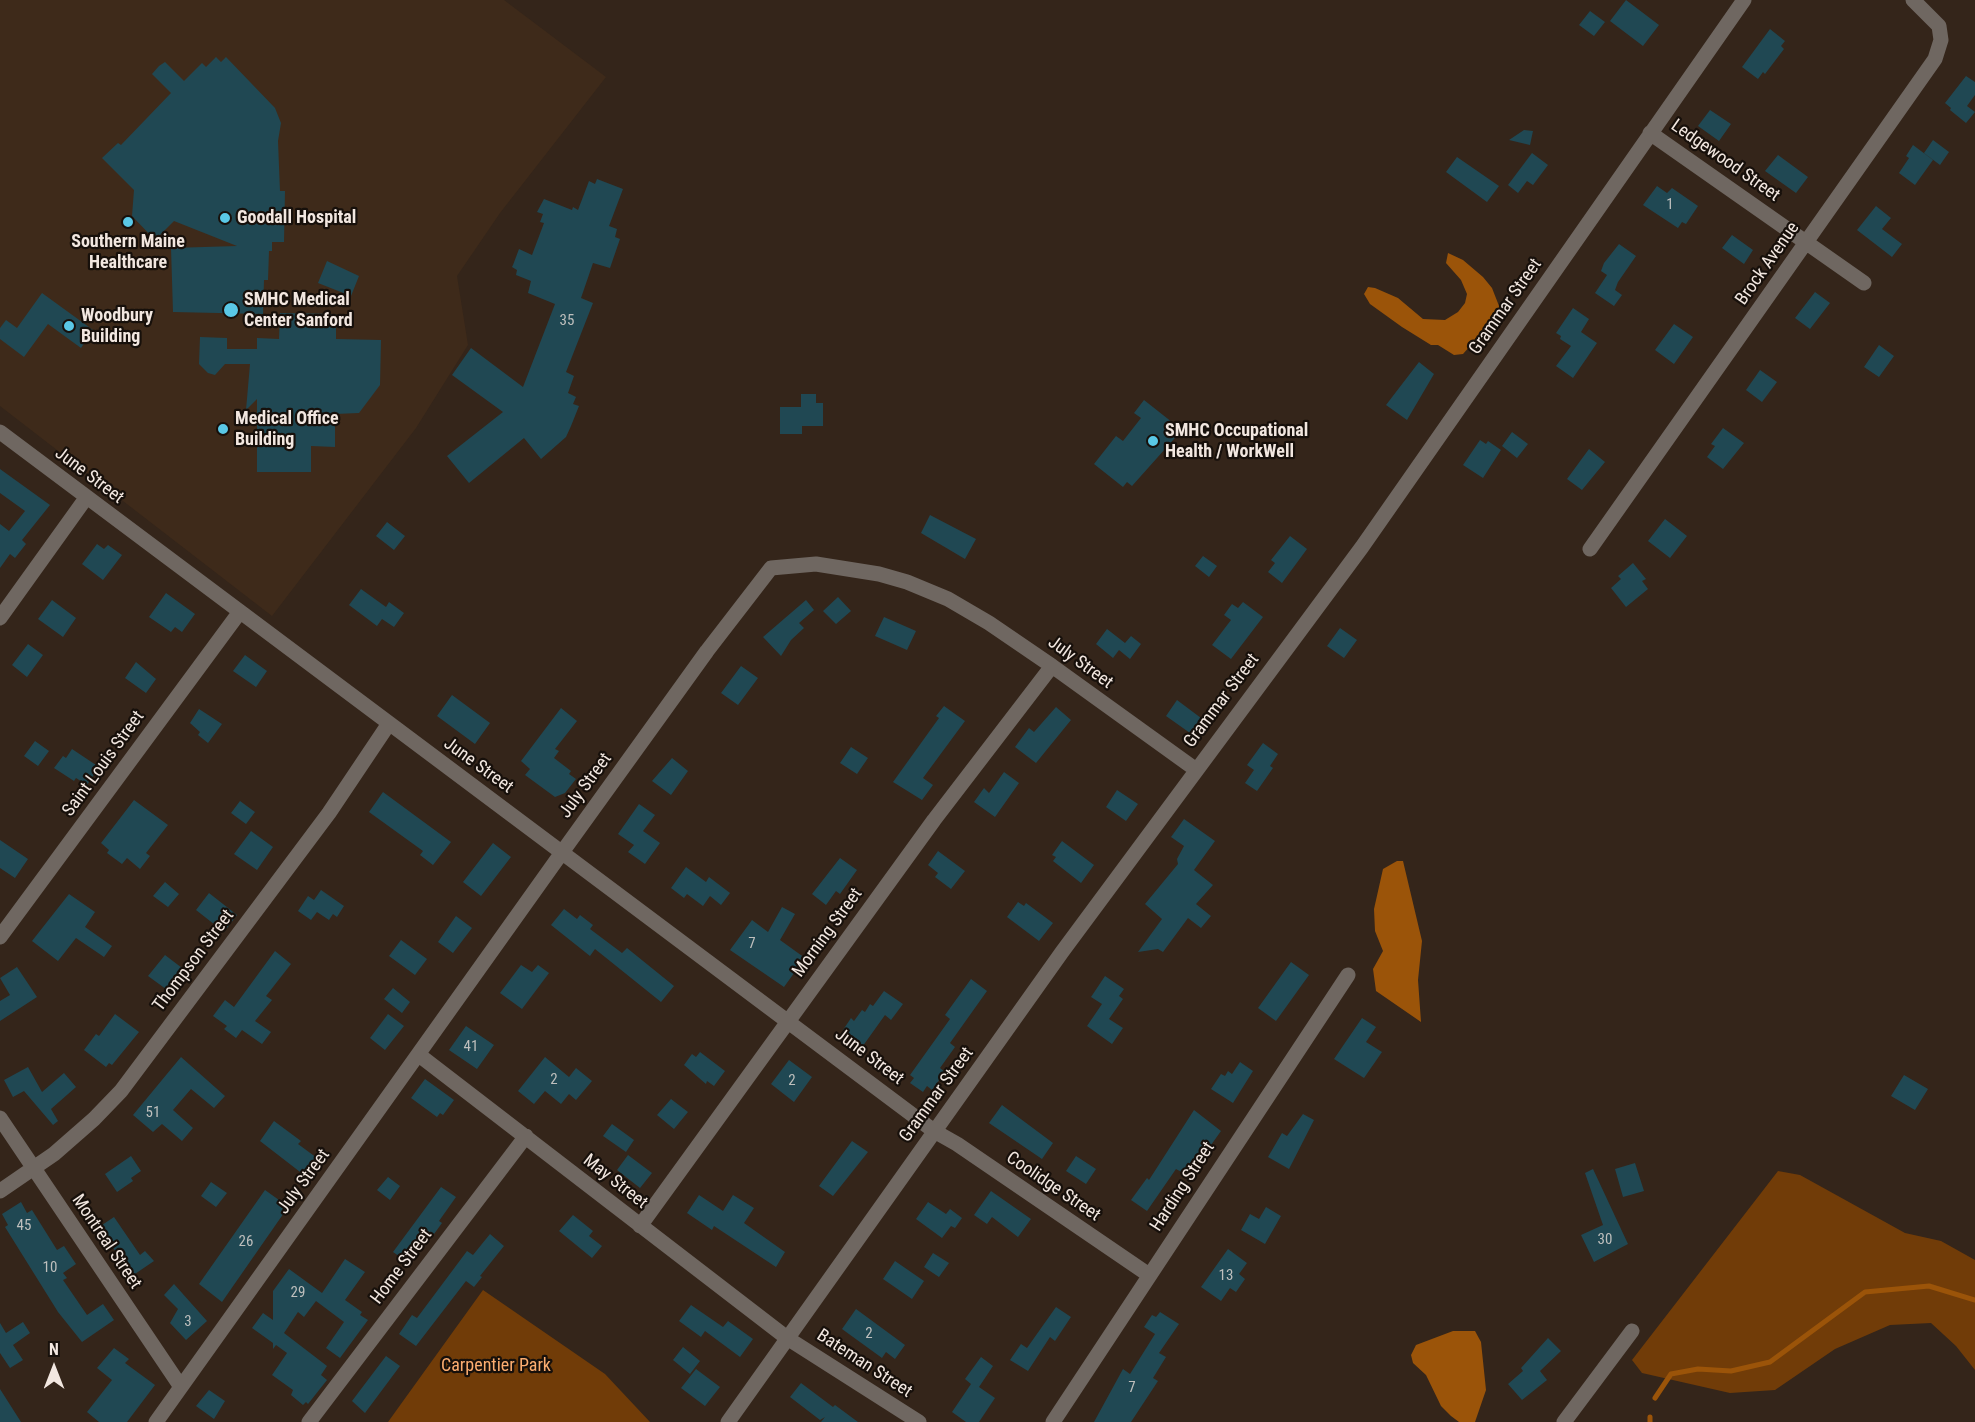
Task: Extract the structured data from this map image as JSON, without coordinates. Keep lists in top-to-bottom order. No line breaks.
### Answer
{"streets":{"street":["Ledgewood Street","Brock Avenue","Grammar Street","June Street","July Street","Saint Louis Street","Morning Street","Thompson Street","May Street","Coolidge Street","Harding Street","Montreal Street","Home Street","Bateman Street"]},"crossings":[["Ledgewood Street","Brock Avenue"],["Ledgewood Street","Grammar Street"],["Grammar Street","June Street"],["Grammar Street","July Street"],["Grammar Street","May Street"],["Grammar Street","Coolidge Street"],["Grammar Street","Bateman Street"],["June Street","July Street"],["June Street","Saint Louis Street"],["June Street","Morning Street"],["June Street","Thompson Street"],["June Street","Coolidge Street"],["July Street","Morning Street"],["July Street","May Street"],["July Street","Montreal Street"],["Morning Street","May Street"],["Thompson Street","Montreal Street"],["May Street","Home Street"],["May Street","Bateman Street"],["Coolidge Street","Harding Street"]],"parks":["Carpentier Park"],"places":["Goodall Hospital","Southern Maine Healthcare","SMHC Medical Center Sanford","Woodbury Building","Medical Office Building","SMHC Occupational Health / WorkWell"],"house_numbers":["1","35","7","41","2","2","51","45","30","26","10","13","29","3","2","7"],"north":"top"}
